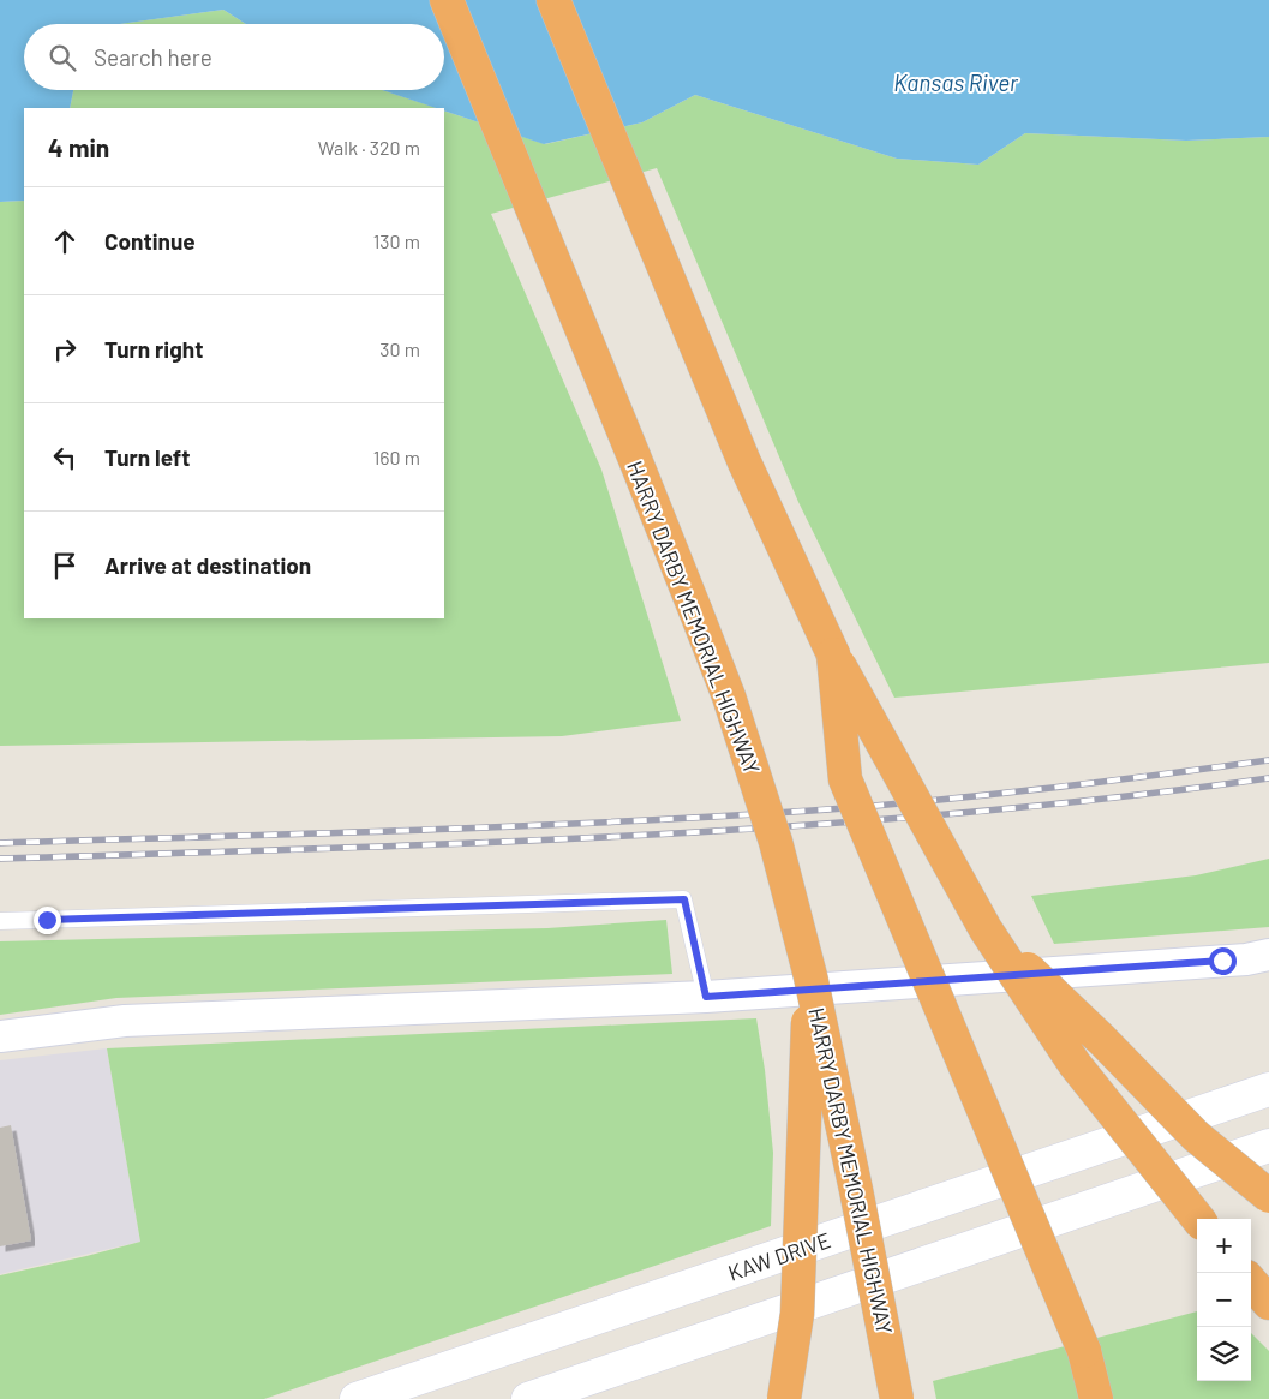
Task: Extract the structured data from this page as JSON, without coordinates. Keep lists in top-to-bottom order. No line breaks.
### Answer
{"streets":{"highway":["HARRY DARBY MEMORIAL HIGHWAY"],"main road":["KAW DRIVE"]},"water":["Kansas River"],"page":{"search":"Search here","heading":["4 min","Walk · 320 m"],"list":[["Continue","130 m"],["Turn right","30 m"],["Turn left","160 m"],"Arrive at destination"],"map_buttons":["+","−"]}}
